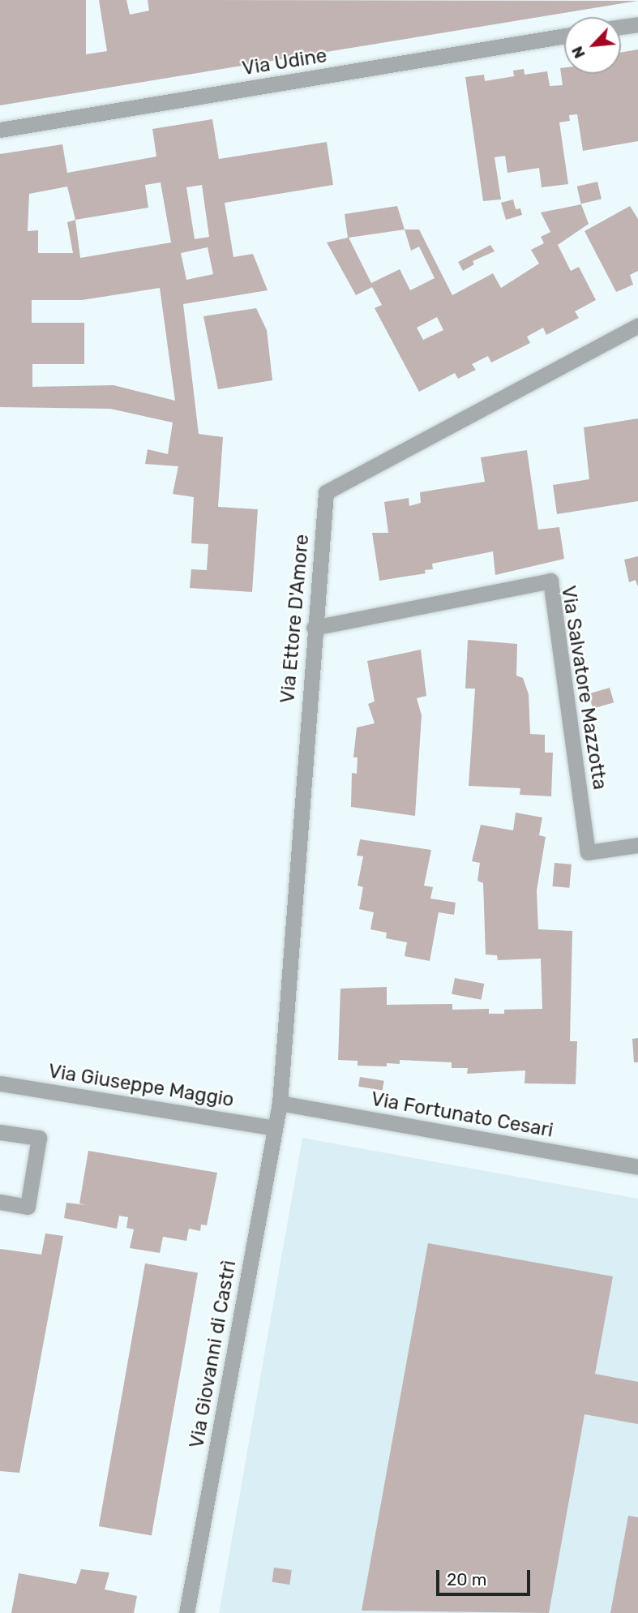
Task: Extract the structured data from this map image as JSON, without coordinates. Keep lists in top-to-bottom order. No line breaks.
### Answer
{"streets":{"street":["Via Udine","Via Ettore D'Amore","Via Salvatore Mazzotta","Via Giuseppe Maggio","Via Fortunato Cesari","Via Giovanni di Castrì"]},"crossings":[["Via Ettore D'Amore","Via Salvatore Mazzotta"],["Via Ettore D'Amore","Via Fortunato Cesari"],["Via Ettore D'Amore","Via Giovanni di Castrì"],["Via Giuseppe Maggio","Via Giovanni di Castrì"],["Via Fortunato Cesari","Via Giovanni di Castrì"]],"scale_bar":"20 m","north":"bottom left"}
